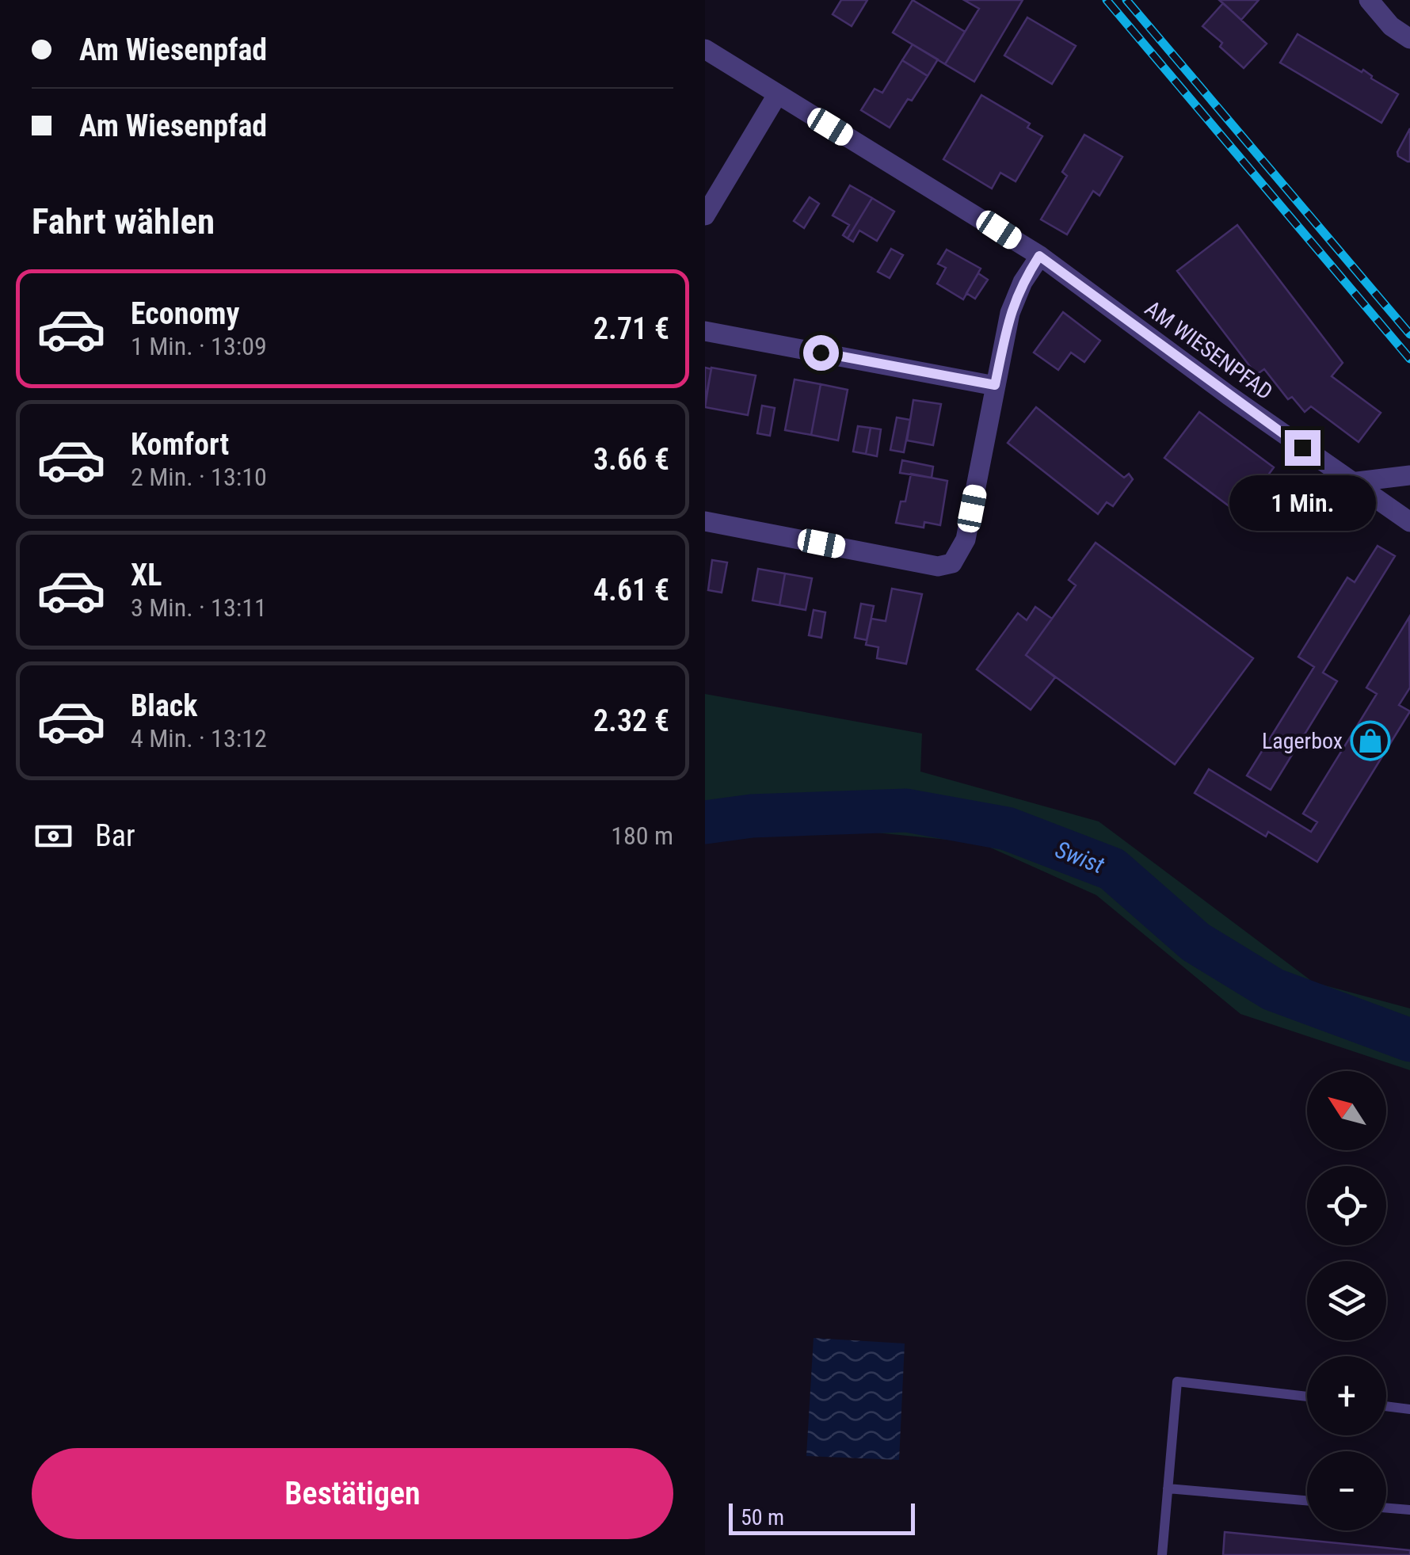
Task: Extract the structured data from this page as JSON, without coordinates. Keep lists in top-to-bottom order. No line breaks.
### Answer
{"streets":{"street":["AM WIESENPFAD"]},"water":["Swist"],"places":{"shop":["Lagerbox"]},"scale_bar":"50 m","north":"top left","page":{"banner":["Am Wiesenpfad","Am Wiesenpfad"],"heading":"Fahrt wählen","list":[{"name":"Economy","note":"1 Min. · 13:09","value":"2.71 €"},{"name":"Komfort","note":"2 Min. · 13:10","value":"3.66 €"},{"name":"XL","note":"3 Min. · 13:11","value":"4.61 €"},{"name":"Black","note":"4 Min. · 13:12","value":"2.32 €"}],"bubble":"1 Min.","pay":["Bar","180 m"],"map_buttons":["+","−"],"buttons":"Bestätigen","scale":"50 m"}}
